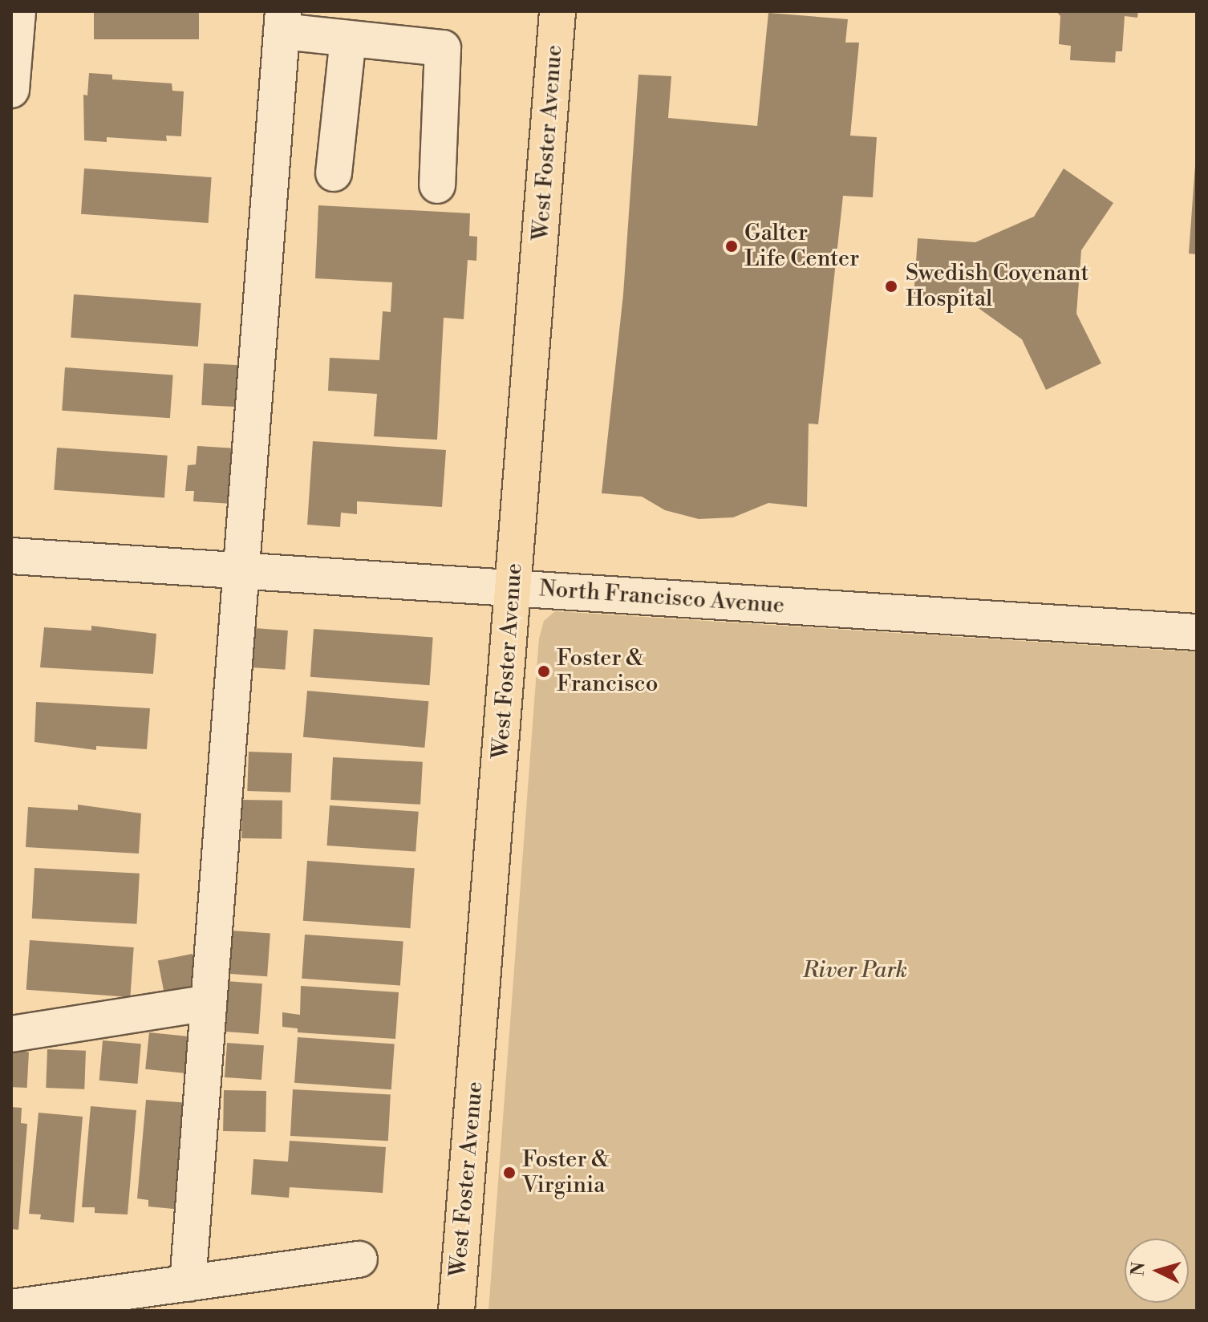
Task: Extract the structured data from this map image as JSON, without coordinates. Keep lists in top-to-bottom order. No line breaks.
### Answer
{"streets":{"main road":["West Foster Avenue"],"street":["North Francisco Avenue"]},"crossings":[["West Foster Avenue","North Francisco Avenue"]],"parks":["River Park"],"places":["Galter Life Center","Swedish Covenant Hospital","Foster & Francisco","Foster & Virginia"],"north":"left"}
